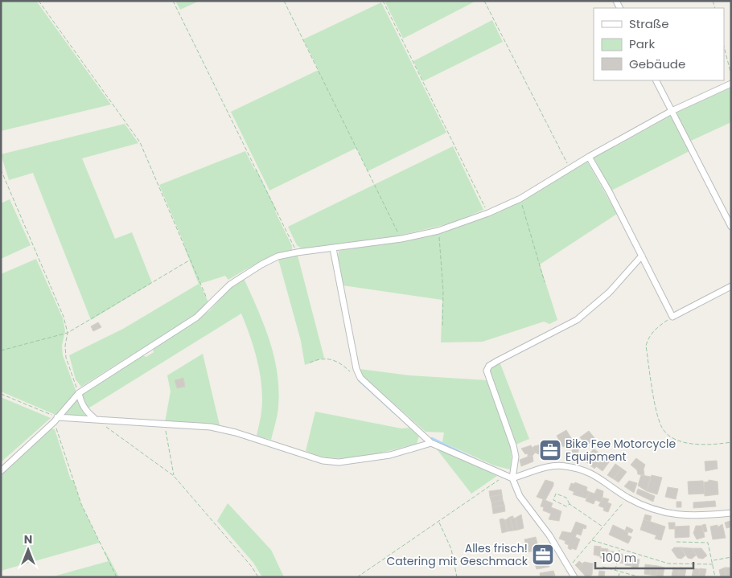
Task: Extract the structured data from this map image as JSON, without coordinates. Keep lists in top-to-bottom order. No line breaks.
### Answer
{"places":{"office":["Bike Fee Motorcycle Equipment","Alles frisch! Catering mit Geschmack"]},"legend":["Straße","Park","Gebäude"],"scale_bar":"100 m","north":"top"}
